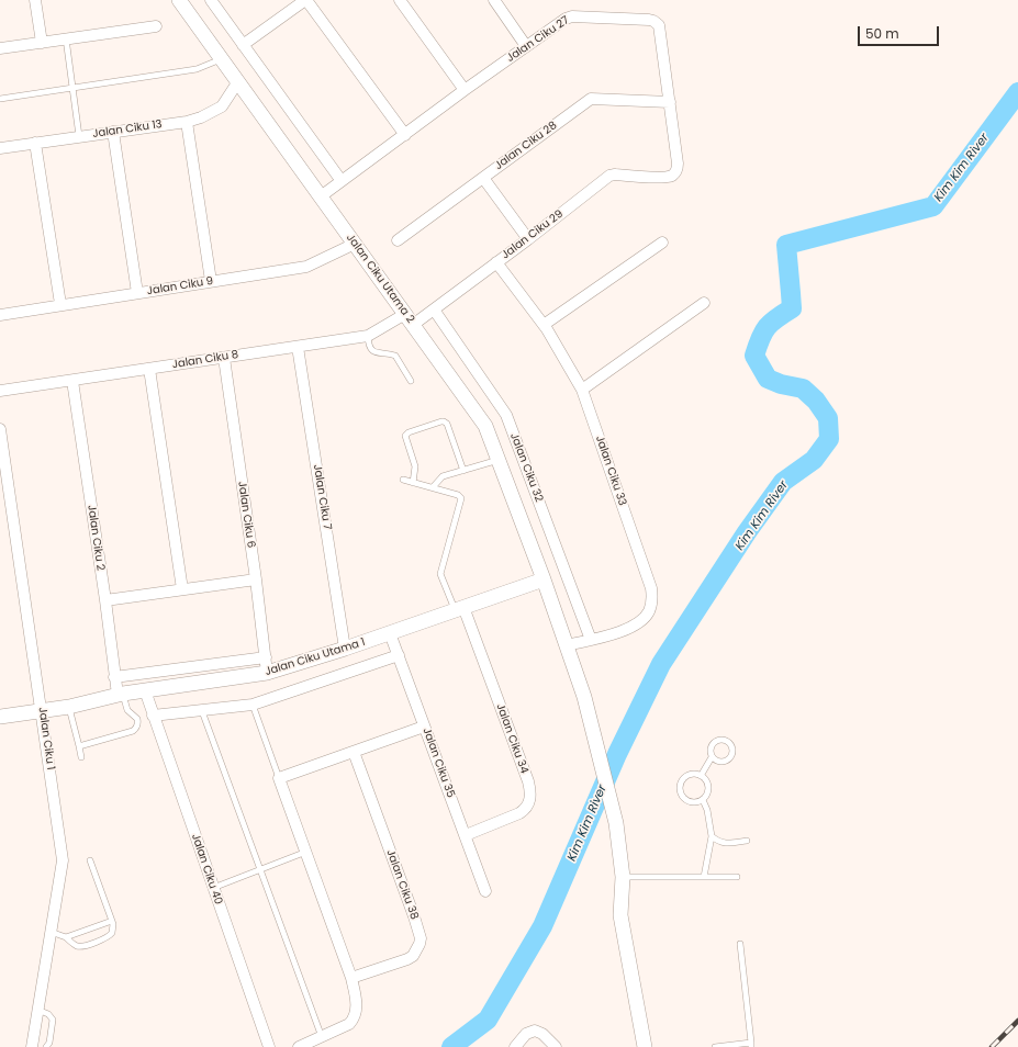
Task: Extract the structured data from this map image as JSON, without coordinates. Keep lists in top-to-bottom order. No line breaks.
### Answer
{"streets":{"street":["Jalan Ciku 27","Jalan Ciku 13","Jalan Ciku 28","Jalan Ciku 29","Jalan Ciku Utama 2","Jalan Ciku 9","Jalan Ciku 8","Jalan Ciku 32","Jalan Ciku 33","Jalan Ciku 7","Jalan Ciku 6","Jalan Ciku 2","Jalan Ciku Utama 1","Jalan Ciku 1","Jalan Ciku 34","Jalan Ciku 35","Jalan Ciku 40","Jalan Ciku 38"]},"crossings":[["Jalan Ciku 27","Jalan Ciku 28"],["Jalan Ciku 27","Jalan Ciku 29"],["Jalan Ciku 27","Jalan Ciku Utama 2"],["Jalan Ciku 13","Jalan Ciku Utama 2"],["Jalan Ciku 29","Jalan Ciku Utama 2"],["Jalan Ciku 29","Jalan Ciku 8"],["Jalan Ciku 29","Jalan Ciku 32"],["Jalan Ciku 29","Jalan Ciku 33"],["Jalan Ciku Utama 2","Jalan Ciku 9"],["Jalan Ciku Utama 2","Jalan Ciku 8"],["Jalan Ciku Utama 2","Jalan Ciku 33"],["Jalan Ciku Utama 2","Jalan Ciku Utama 1"],["Jalan Ciku 8","Jalan Ciku 7"],["Jalan Ciku 8","Jalan Ciku 6"],["Jalan Ciku 8","Jalan Ciku 2"],["Jalan Ciku 32","Jalan Ciku 33"],["Jalan Ciku 7","Jalan Ciku Utama 1"],["Jalan Ciku 6","Jalan Ciku Utama 1"],["Jalan Ciku 2","Jalan Ciku Utama 1"],["Jalan Ciku Utama 1","Jalan Ciku 1"],["Jalan Ciku Utama 1","Jalan Ciku 34"],["Jalan Ciku Utama 1","Jalan Ciku 35"],["Jalan Ciku Utama 1","Jalan Ciku 40"],["Jalan Ciku 34","Jalan Ciku 35"]],"water":["Kim Kim River"],"scale_bar":"50 m"}
